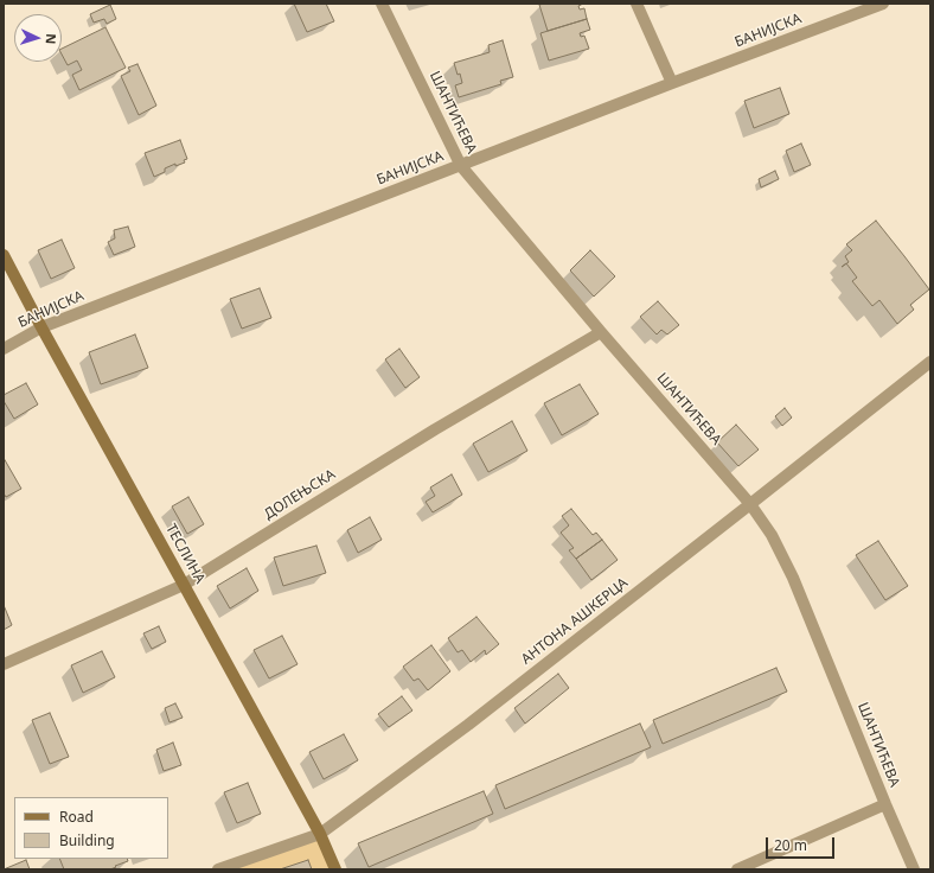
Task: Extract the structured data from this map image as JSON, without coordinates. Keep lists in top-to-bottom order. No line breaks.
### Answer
{"streets":{"street":["БАНИЈСКА","ШАНТИЋЕВА","ДОЛЕЊСКА","ТЕСЛИНА","АНТОНА АШКЕРЦА"]},"crossings":[["БАНИЈСКА","ШАНТИЋЕВА"],["БАНИЈСКА","ТЕСЛИНА"],["ШАНТИЋЕВА","ДОЛЕЊСКА"],["ШАНТИЋЕВА","АНТОНА АШКЕРЦА"],["ДОЛЕЊСКА","ТЕСЛИНА"],["ТЕСЛИНА","АНТОНА АШКЕРЦА"]],"legend":["Road","Building"],"scale_bar":"20 m","north":"right"}
